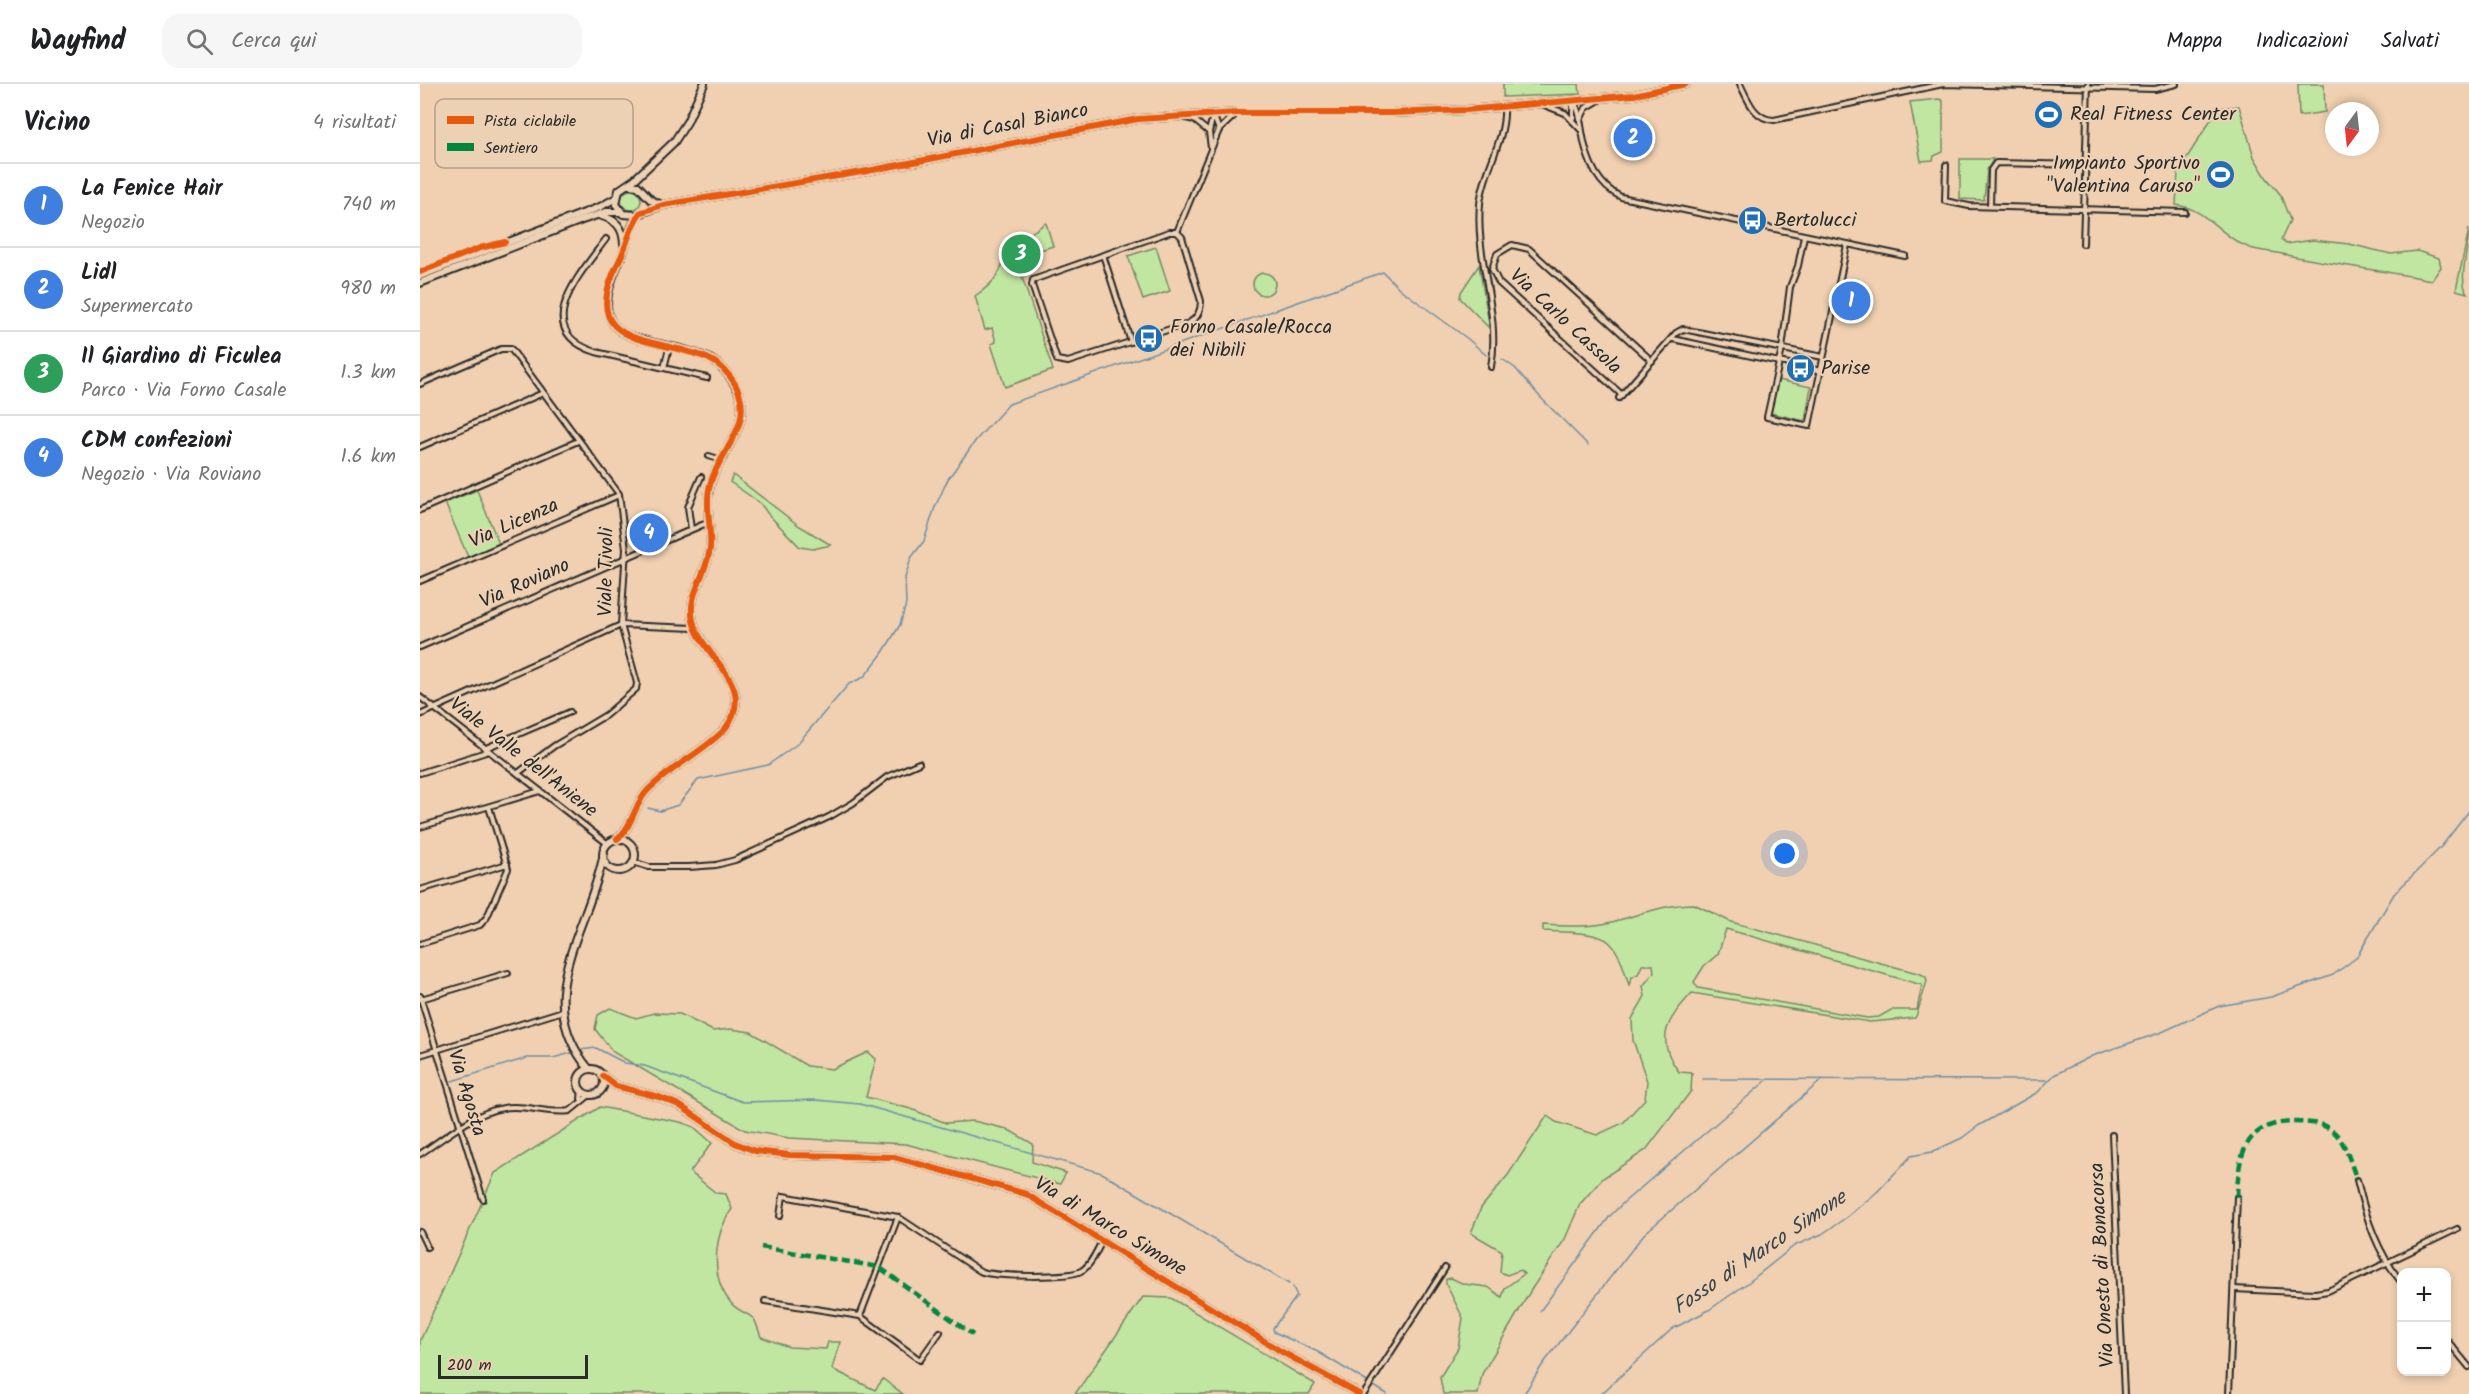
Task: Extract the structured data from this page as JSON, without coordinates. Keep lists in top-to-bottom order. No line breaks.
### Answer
{"streets":{"street":["Via di Casal Bianco","Via Carlo Cassola","Via Licenza","Viale Tivoli","Via Roviano","Viale Valle dell'Aniene","Via Agosta","Via di Marco Simone","Via Onesto di Bonacorsa"]},"crossings":[["Via Licenza","Viale Tivoli"],["Viale Tivoli","Via Roviano"],["Viale Tivoli","Viale Valle dell'Aniene"]],"water":["Fosso di Marco Simone"],"places":{"sports":["Real Fitness Center","Impianto Sportivo \"Valentina Caruso\""],"bus stop":["Bertolucci","Forno Casale/Rocca dei Nibili","Parise"]},"legend":["Pista ciclabile","Sentiero"],"scale_bar":"200 m","north":"bottom","page":{"header":"Wayfind","search":"Cerca qui","nav":["Mappa","Indicazioni","Salvati"],"heading":["Vicino","4 risultati"],"pins":["2","3","1","4"],"list":[{"mark":"1","name":"La Fenice Hair","note":"Negozio","value":"740 m"},{"mark":"2","name":"Lidl","note":"Supermercato","value":"980 m"},{"mark":"3","name":"Il Giardino di Ficulea","note":"Parco · Via Forno Casale","value":"1.3 km"},{"mark":"4","name":"CDM confezioni","note":"Negozio · Via Roviano","value":"1.6 km"}],"map_buttons":["+","−"],"scale":"200 m"}}
